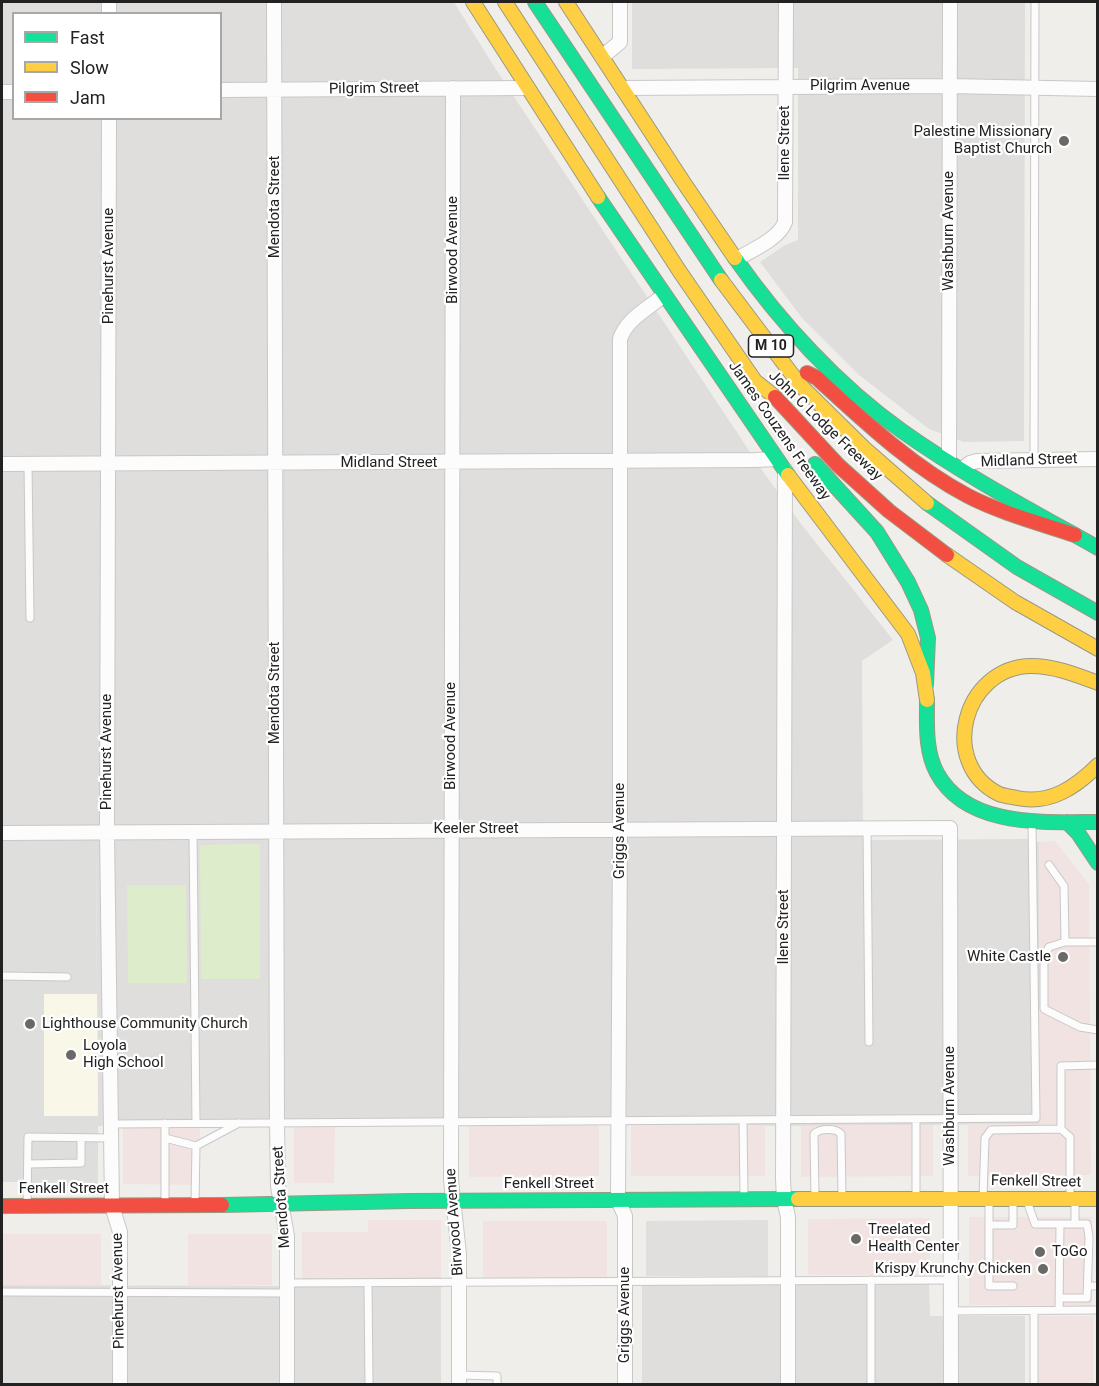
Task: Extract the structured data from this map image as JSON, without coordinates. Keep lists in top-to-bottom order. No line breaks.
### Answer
{"streets":{"main road":["M 10","John C Lodge Freeway","James Couzens Freeway","Fenkell Street"],"street":["Pilgrim Avenue","Pilgrim Street","Ilene Street","Mendota Street","Washburn Avenue","Birwood Avenue","Pinehurst Avenue","Midland Street","Keeler Street","Griggs Avenue"]},"crossings":[["Pilgrim Avenue","Ilene Street"],["Pilgrim Avenue","Washburn Avenue"],["Pilgrim Street","Mendota Street"],["Pilgrim Street","Birwood Avenue"],["Pilgrim Street","James Couzens Freeway"],["Ilene Street","James Couzens Freeway"],["Ilene Street","Midland Street"],["Ilene Street","Keeler Street"],["Ilene Street","Fenkell Street"],["Mendota Street","Midland Street"],["Mendota Street","Keeler Street"],["Mendota Street","Fenkell Street"],["Washburn Avenue","Keeler Street"],["Washburn Avenue","Fenkell Street"],["Birwood Avenue","Midland Street"],["Birwood Avenue","Keeler Street"],["Birwood Avenue","Fenkell Street"],["Pinehurst Avenue","Midland Street"],["Pinehurst Avenue","Keeler Street"],["Pinehurst Avenue","Fenkell Street"],["James Couzens Freeway","Midland Street"],["James Couzens Freeway","Griggs Avenue"],["Midland Street","Griggs Avenue"],["Keeler Street","Griggs Avenue"],["Griggs Avenue","Fenkell Street"]],"places":["Palestine Missionary Baptist Church","White Castle","Lighthouse Community Church","Loyola High School","Treelated Health Center","ToGo","Krispy Krunchy Chicken"],"legend":["Fast","Slow","Jam"]}
